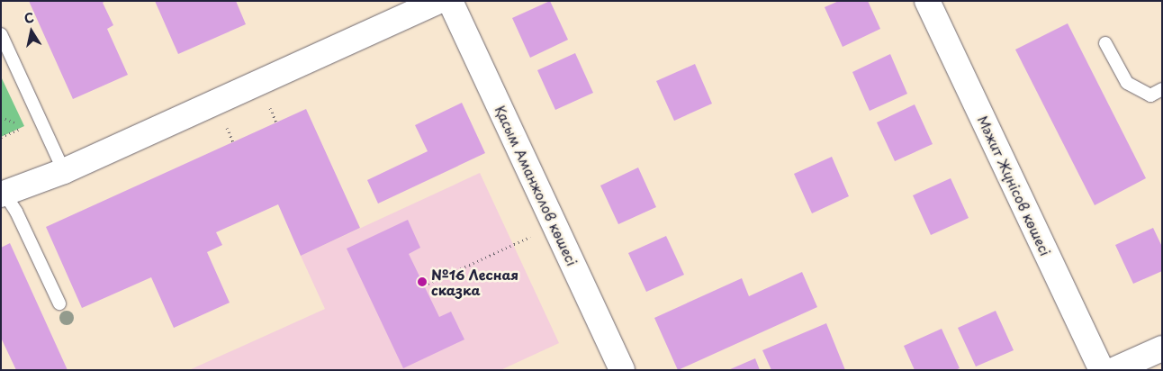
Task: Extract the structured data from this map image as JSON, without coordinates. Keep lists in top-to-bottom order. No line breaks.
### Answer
{"streets":{"street":["Қасым Аманжолов көшесі","Мәжит Жүнісов көшесі"]},"places":["№16 Лесная сказка"],"north":"top"}
